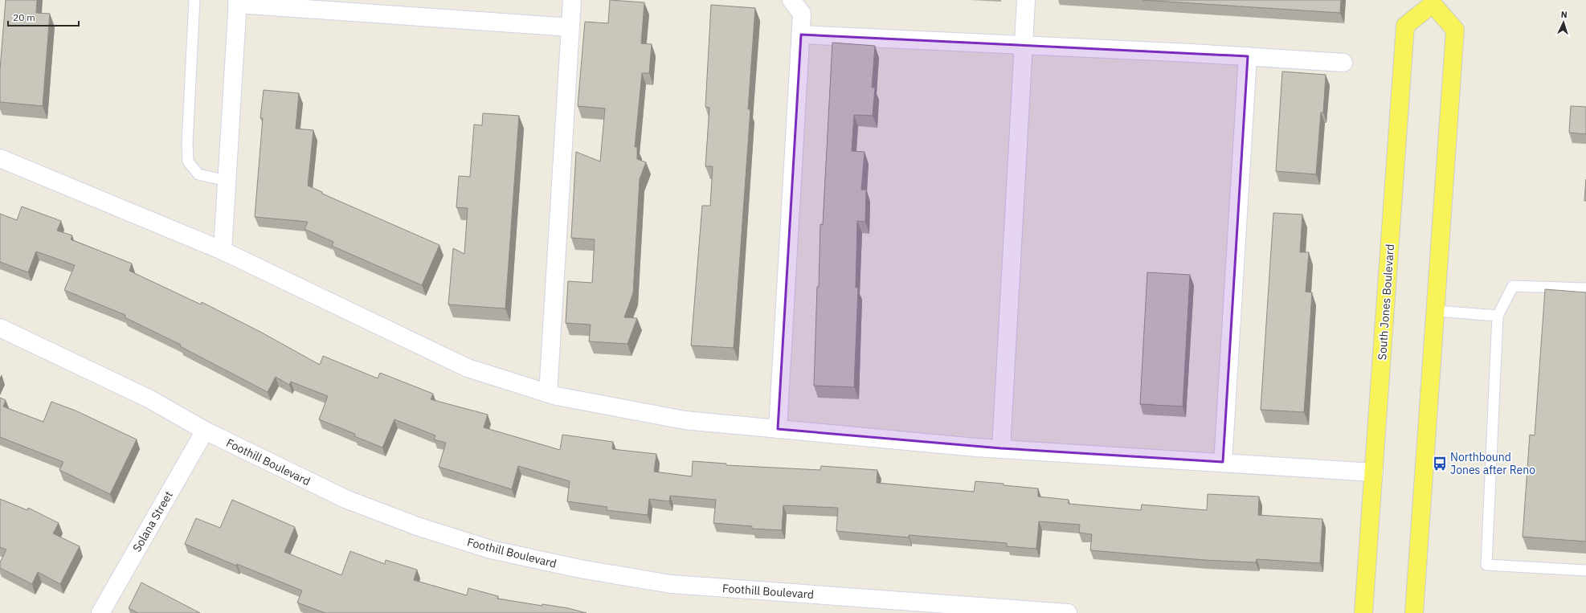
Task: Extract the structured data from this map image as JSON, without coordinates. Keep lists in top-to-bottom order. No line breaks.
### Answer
{"streets":{"main road":["South Jones Boulevard"],"street":["Foothill Boulevard","Solana Street"]},"crossings":[["Foothill Boulevard","Solana Street"]],"places":{"bus stop":["Northbound Jones after Reno"]},"scale_bar":"20 m","north":"top"}
